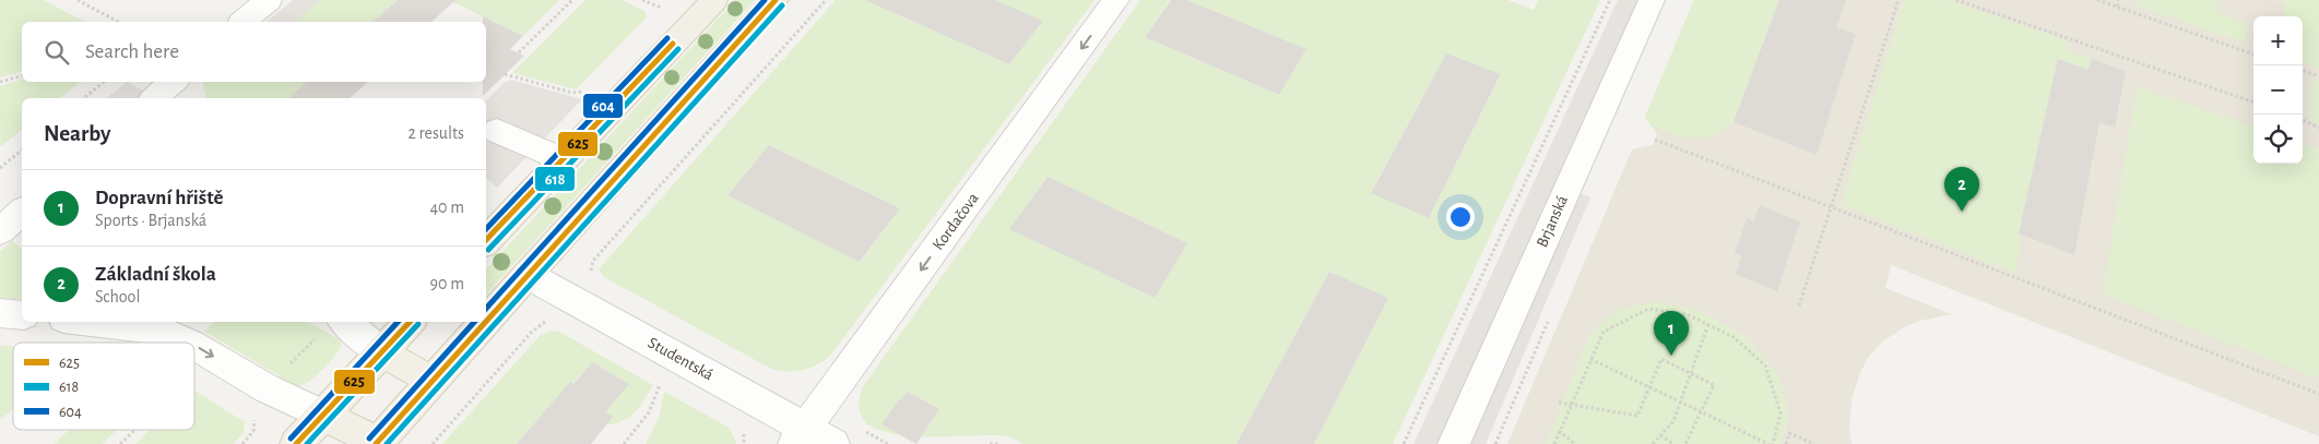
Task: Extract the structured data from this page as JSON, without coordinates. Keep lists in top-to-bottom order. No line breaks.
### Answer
{"streets":{"street":["Kordačova","Brjanská","Studentská"]},"crossings":[["Kordačova","Studentská"]],"one_way":["Kordačova"],"lines":["transit line 625","transit line 604","transit line 618"],"legend":["625","618","604"],"page":{"map_buttons":["+","−"],"search":"Search here","heading":["Nearby","2 results"],"pins":["2","1"],"list":[{"mark":"1","name":"Dopravní hřiště","note":"Sports · Brjanská","value":"40 m"},{"mark":"2","name":"Základní škola","note":"School","value":"90 m"}]}}
